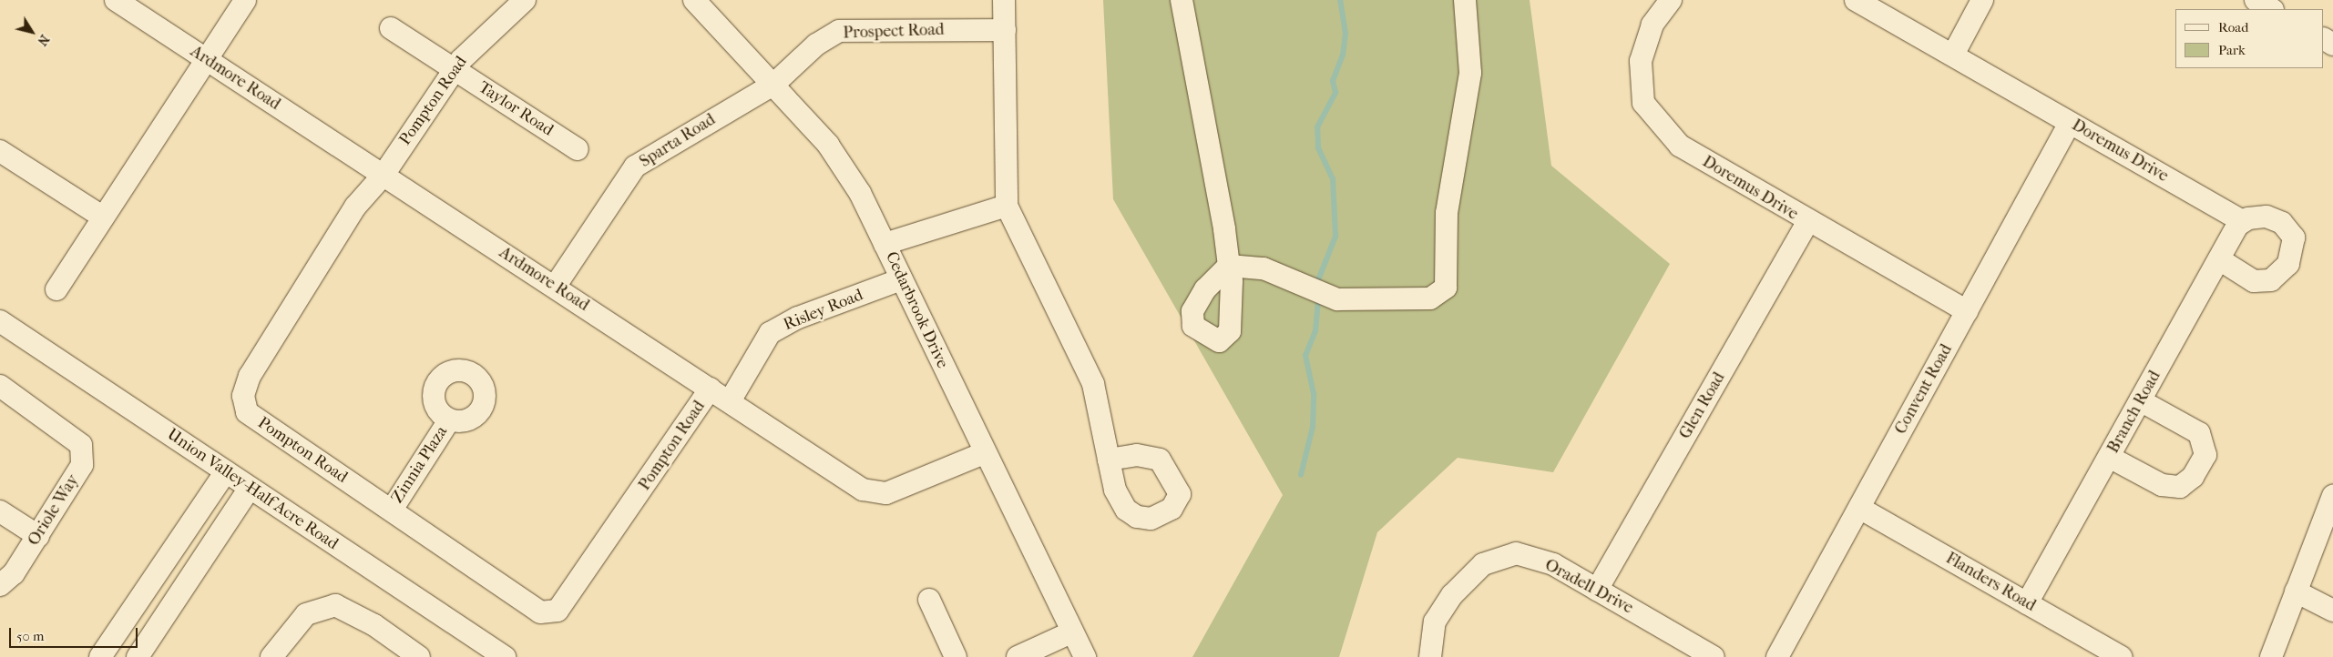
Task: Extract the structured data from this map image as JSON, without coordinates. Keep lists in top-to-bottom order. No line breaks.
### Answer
{"streets":{"street":["Prospect Road","Ardmore Road","Pompton Road","Taylor Road","Sparta Road","Doremus Drive","Risley Road","Cedarbrook Drive","Convent Road","Glen Road","Branch Road","Zinnia Plaza","Union Valley-Half Acre Road","Oriole Way","Flanders Road","Oradell Drive"]},"crossings":[["Prospect Road","Sparta Road"],["Prospect Road","Cedarbrook Drive"],["Ardmore Road","Pompton Road"],["Ardmore Road","Sparta Road"],["Ardmore Road","Risley Road"],["Ardmore Road","Cedarbrook Drive"],["Pompton Road","Taylor Road"],["Pompton Road","Zinnia Plaza"],["Sparta Road","Cedarbrook Drive"],["Doremus Drive","Convent Road"],["Doremus Drive","Glen Road"],["Doremus Drive","Branch Road"],["Risley Road","Cedarbrook Drive"],["Convent Road","Flanders Road"],["Glen Road","Oradell Drive"],["Branch Road","Flanders Road"]],"legend":["Road","Park"],"scale_bar":"50 m","north":"bottom right"}
